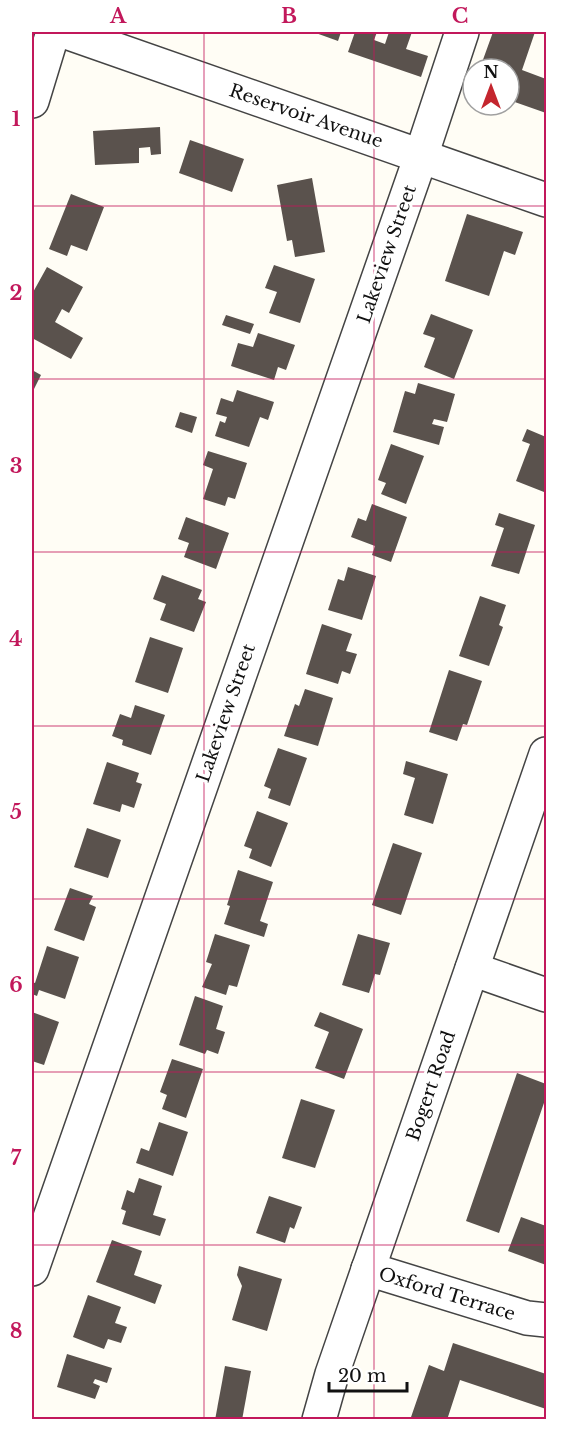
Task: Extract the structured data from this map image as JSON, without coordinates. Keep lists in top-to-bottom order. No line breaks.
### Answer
{"streets":{"street":["Reservoir Avenue","Lakeview Street","Bogert Road","Oxford Terrace"]},"crossings":[["Reservoir Avenue","Lakeview Street"],["Bogert Road","Oxford Terrace"]],"scale_bar":"20 m","north":"top","grid":{"columns":["A","B","C"],"rows":["1","2","3","4","5","6","7","8"]}}
